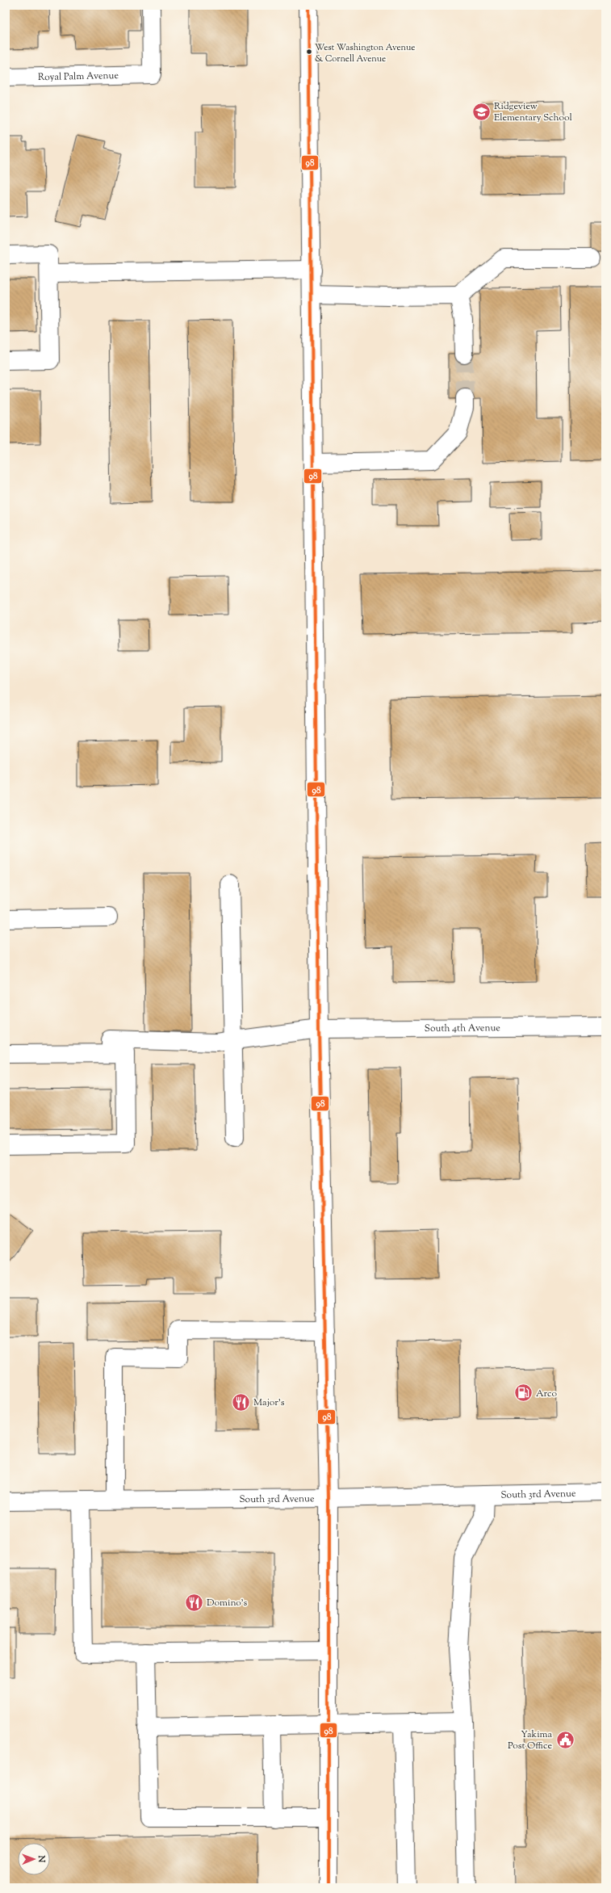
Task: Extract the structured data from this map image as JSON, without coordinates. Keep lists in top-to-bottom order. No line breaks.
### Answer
{"streets":{"main road":["Royal Palm Avenue","South 4th Avenue","South 3rd Avenue"]},"places":{"other":["West Washington Avenue & Cornell Avenue"],"school or university":["Ridgeview Elementary School"],"fuel station":["Arco"],"restaurant":["Major's","Domino's"],"public building":["Yakima Post Office"]},"lines":["transit line 98"],"north":"right"}
